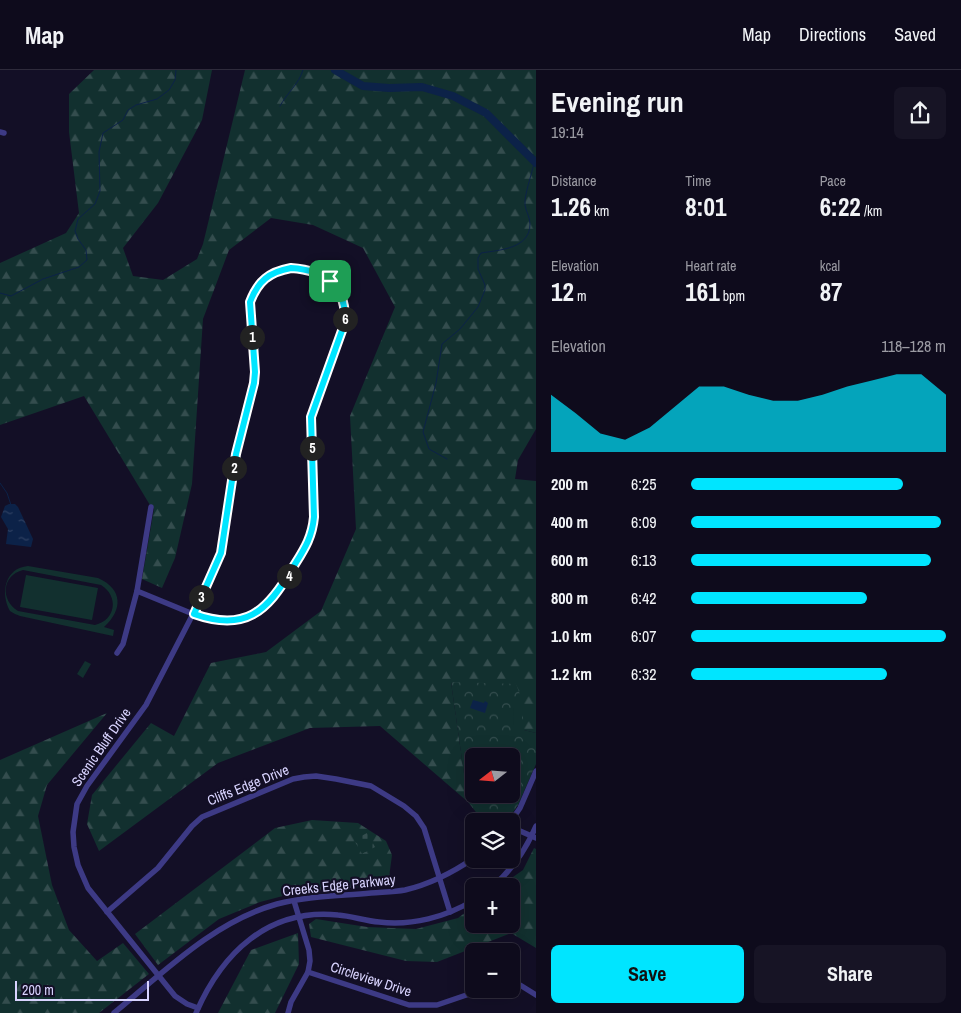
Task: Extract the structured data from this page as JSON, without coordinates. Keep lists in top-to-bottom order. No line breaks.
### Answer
{"streets":{"street":["Scenic Bluff Drive","Cliffs Edge Drive","Creeks Edge Parkway","Circleview Drive"]},"crossings":[["Scenic Bluff Drive","Cliffs Edge Drive"],["Scenic Bluff Drive","Creeks Edge Parkway"],["Cliffs Edge Drive","Creeks Edge Parkway"],["Creeks Edge Parkway","Circleview Drive"]],"scale_bar":"200 m","north":"left","page":{"header":"Map","nav":["Map","Directions","Saved"],"heading":["Evening run","19:14"],"stats":[["Distance","1.26 km"],["Time","8:01"],["Pace","6:22 /km"],["Elevation","12 m"],["Heart rate","161 bpm"],["kcal","87"]],"pins":["6","1","5","2","4","3"],"chart":["Elevation","118–128 m"],"list":[{"name":"200 m","note":"6:25"},{"name":"400 m","note":"6:09"},{"name":"600 m","note":"6:13"},{"name":"800 m","note":"6:42"},{"name":"1.0 km","note":"6:07"},{"name":"1.2 km","note":"6:32"}],"map_buttons":["+","−"],"buttons":["Save","Share"],"scale":"200 m"}}
